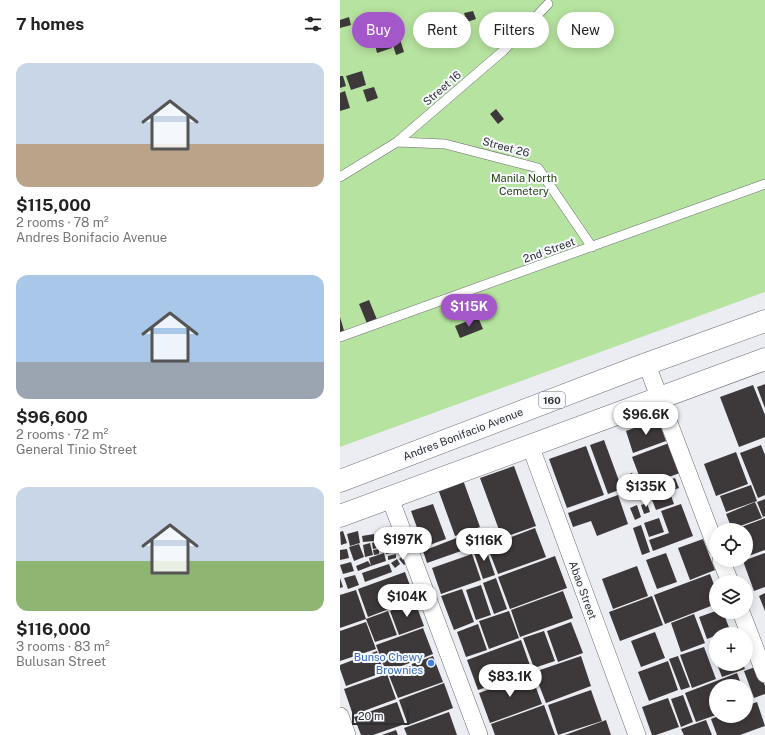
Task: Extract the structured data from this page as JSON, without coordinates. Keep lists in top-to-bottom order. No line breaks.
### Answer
{"streets":{"main road":["160","Andres Bonifacio Avenue"],"street":["Abao Street"],"lane":["Street 16","Street 26","2nd Street"]},"crossings":[["Street 16","Street 26"],["Street 26","2nd Street"]],"parks":["Manila North Cemetery"],"places":["Bunso Chewy Brownies"],"scale_bar":"20 m","page":{"heading":"7 homes","chip":["Buy","Rent","Filters","New"],"list":[{"name":"$115,000","note":"2 rooms · 78 m² · Andres Bonifacio Avenue"},{"name":"$96,600","note":"2 rooms · 72 m² · General Tinio Street"},{"name":"$116,000","note":"3 rooms · 83 m² · Bulusan Street"}],"price":["$115K","$96.6K","$135K","$197K","$116K","$104K","$83.1K"],"map_buttons":["+","−"],"scale":"20 m"}}
